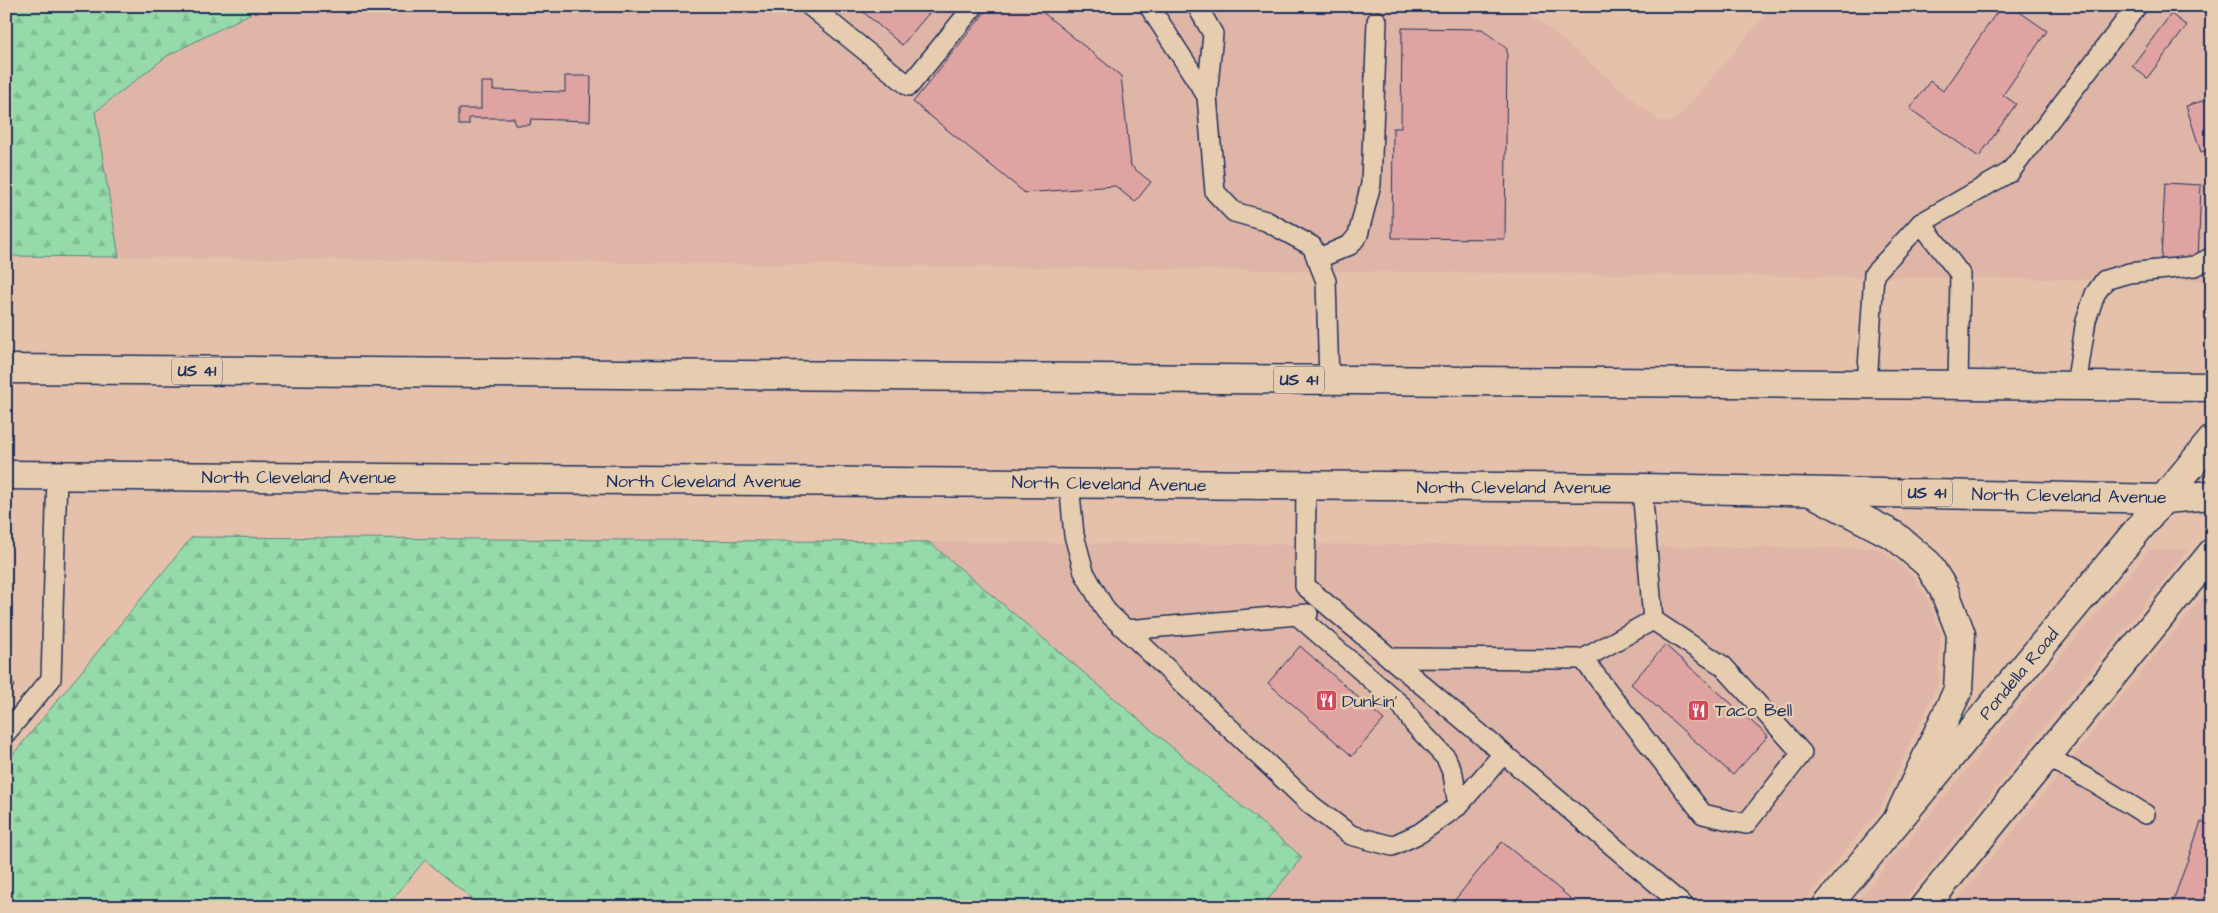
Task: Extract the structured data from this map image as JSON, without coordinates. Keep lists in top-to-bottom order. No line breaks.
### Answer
{"streets":{"main road":["US 41","North Cleveland Avenue","Pondella Road"]},"crossings":[["North Cleveland Avenue","Pondella Road"]],"places":{"restaurant":["Dunkin'","Taco Bell"]}}
